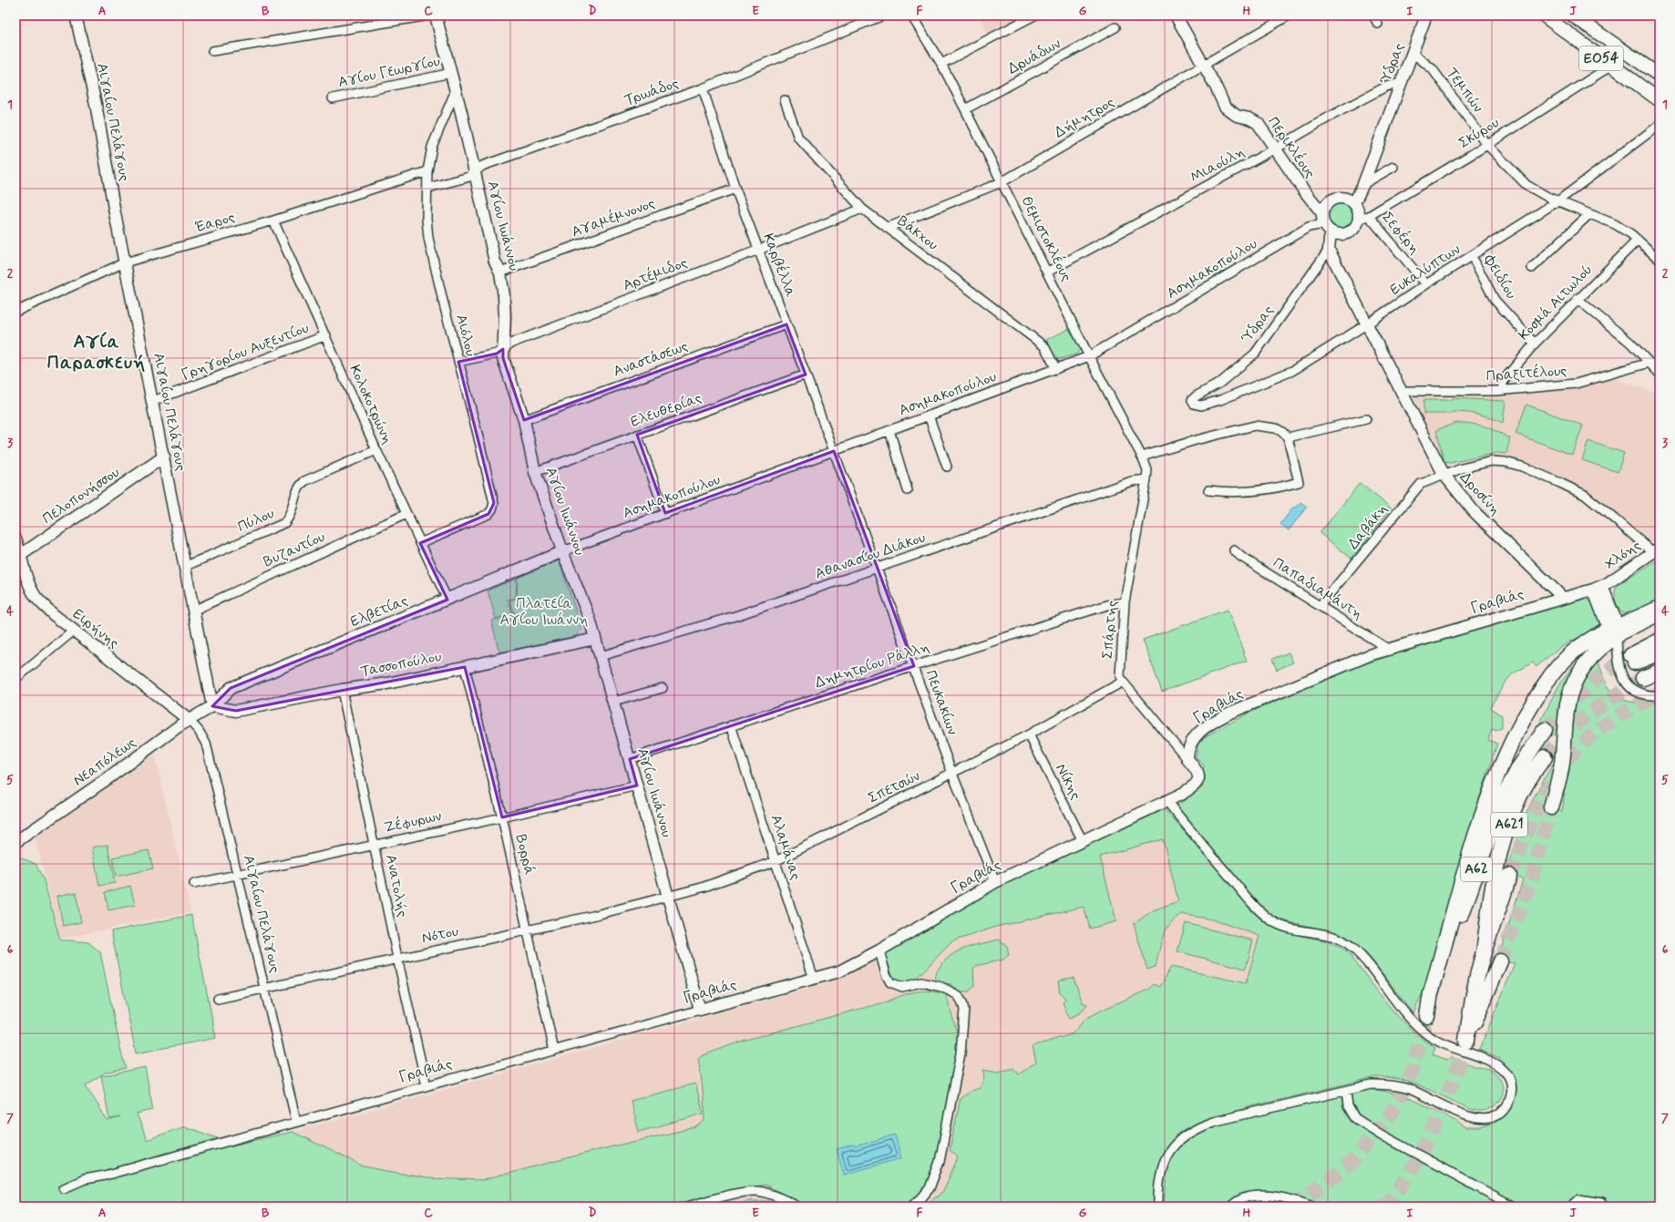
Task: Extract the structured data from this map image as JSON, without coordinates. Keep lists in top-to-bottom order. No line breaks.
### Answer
{"streets":{"highway":["Α621","Α62"],"main road":["ΕΟ54"],"street":["Δρυάδων","Ύδρας","Αγίου Γεωργίου","Τεμπών","Τρωάδος","Δήμητρος","Αιγαίου Πελάγους","Σκύρου","Περικλέους","Μιαούλη","Αγαμέμνονος","Έαρος","Αγίου Ιωάννου","Βάκχου","Σεφέρη","Θεμιστοκλέους","Καρβέλλα","Ασημακοπούλου","Ευκαλύπτων","Αρτέμιδος","Φειδίου","Κοσμά Αιτωλού","Αιόλου","Γρηγορίου Αυξεντίου","Αναστάσεως","Πραξιτέλους","Κολοκοτρώνη","Ελευθερίας","Δροσίνη","Πελοπονήσσου","Πύλου","Δαβάκη","Βυζαντίου","Χλόης","Αθανασίου Διάκου","Παπαδιαμάντη","Γραβιάς","Ελβετίας","Ειρήνης","Σπάρτης","Τασσοπούλου","Δημητρίου Ράλλη","Πευκακίων","Νεαπόλεως","Νίκης","Σπετσών","Ζέφυρων","Αλαμάνας","Βορρά","Ανατολής","Νότου"]},"crossings":[["Δρυάδων","Θεμιστοκλέους"],["ΕΟ54","Σκύρου"],["Ύδρας","Τεμπών"],["Ύδρας","Σκύρου"],["Ύδρας","Περικλέους"],["Ύδρας","Μιαούλη"],["Ύδρας","Σεφέρη"],["Ύδρας","Ασημακοπούλου"],["Ύδρας","Ευκαλύπτων"],["Αγίου Γεωργίου","Αγίου Ιωάννου"],["Τεμπών","Σκύρου"],["Τεμπών","Ευκαλύπτων"],["Τεμπών","Κοσμά Αιτωλού"],["Τρωάδος","Αγίου Ιωάννου"],["Τρωάδος","Καρβέλλα"],["Τρωάδος","Αιόλου"],["Δήμητρος","Περικλέους"],["Δήμητρος","Βάκχου"],["Δήμητρος","Θεμιστοκλέους"],["Αιγαίου Πελάγους","Έαρος"],["Αιγαίου Πελάγους","Γρηγορίου Αυξεντίου"],["Αιγαίου Πελάγους","Πελοπονήσσου"],["Αιγαίου Πελάγους","Πύλου"],["Αιγαίου Πελάγους","Βυζαντίου"],["Αιγαίου Πελάγους","Γραβιάς"],["Αιγαίου Πελάγους","Ελβετίας"],["Αιγαίου Πελάγους","Ειρήνης"],["Αιγαίου Πελάγους","Τασσοπούλου"],["Αιγαίου Πελάγους","Νεαπόλεως"],["Αιγαίου Πελάγους","Ζέφυρων"],["Αιγαίου Πελάγους","Νότου"],["Σκύρου","Περικλέους"],["Σκύρου","Σεφέρη"],["Σκύρου","Ασημακοπούλου"],["Περικλέους","Μιαούλη"],["Περικλέους","Σεφέρη"],["Περικλέους","Ασημακοπούλου"],["Μιαούλη","Θεμιστοκλέους"],["Αγαμέμνονος","Αγίου Ιωάννου"],["Αγαμέμνονος","Καρβέλλα"],["Έαρος","Αιόλου"],["Έαρος","Κολοκοτρώνη"],["Αγίου Ιωάννου","Ασημακοπούλου"],["Αγίου Ιωάννου","Αρτέμιδος"],["Αγίου Ιωάννου","Αιόλου"],["Αγίου Ιωάννου","Αναστάσεως"],["Αγίου Ιωάννου","Ελευθερίας"],["Αγίου Ιωάννου","Αθανασίου Διάκου"],["Αγίου Ιωάννου","Γραβιάς"],["Αγίου Ιωάννου","Ελβετίας"],["Αγίου Ιωάννου","Τασσοπούλου"],["Αγίου Ιωάννου","Δημητρίου Ράλλη"],["Αγίου Ιωάννου","Σπετσών"],["Αγίου Ιωάννου","Ζέφυρων"],["Αγίου Ιωάννου","Νότου"],["Βάκχου","Ασημακοπούλου"],["Βάκχου","Αρτέμιδος"],["Σεφέρη","Ασημακοπούλου"],["Σεφέρη","Ευκαλύπτων"],["Θεμιστοκλέους","Ασημακοπούλου"],["Θεμιστοκλέους","Αθανασίου Διάκου"],["Θεμιστοκλέους","Σπάρτης"],["Καρβέλλα","Ασημακοπούλου"],["Καρβέλλα","Αρτέμιδος"],["Καρβέλλα","Αναστάσεως"],["Καρβέλλα","Ελευθερίας"],["Καρβέλλα","Πευκακίων"],["Ασημακοπούλου","Ελβετίας"],["Ασημακοπούλου","Πευκακίων"],["Ευκαλύπτων","Φειδίου"],["Αρτέμιδος","Αιόλου"],["Φειδίου","Κοσμά Αιτωλού"],["Κοσμά Αιτωλού","Πραξιτέλους"],["Αιόλου","Κολοκοτρώνη"],["Γρηγορίου Αυξεντίου","Κολοκοτρώνη"],["Πραξιτέλους","Δροσίνη"],["Κολοκοτρώνη","Πύλου"],["Κολοκοτρώνη","Βυζαντίου"],["Κολοκοτρώνη","Ελβετίας"],["Δροσίνη","Δαβάκη"],["Δροσίνη","Γραβιάς"],["Πελοπονήσσου","Ειρήνης"],["Δαβάκη","Χλόης"],["Δαβάκη","Παπαδιαμάντη"],["Χλόης","Γραβιάς"],["Αθανασίου Διάκου","Σπάρτης"],["Αθανασίου Διάκου","Πευκακίων"],["Παπαδιαμάντη","Γραβιάς"],["Γραβιάς","Πευκακίων"],["Γραβιάς","Νίκης"],["Γραβιάς","Αλαμάνας"],["Γραβιάς","Βορρά"],["Γραβιάς","Ανατολής"],["Ελβετίας","Τασσοπούλου"],["Ελβετίας","Νεαπόλεως"],["Ειρήνης","Νεαπόλεως"],["Σπάρτης","Δημητρίου Ράλλη"],["Σπάρτης","Σπετσών"],["Τασσοπούλου","Νεαπόλεως"],["Τασσοπούλου","Βορρά"],["Τασσοπούλου","Ανατολής"],["Δημητρίου Ράλλη","Πευκακίων"],["Δημητρίου Ράλλη","Αλαμάνας"],["Πευκακίων","Σπετσών"],["Νίκης","Σπετσών"],["Σπετσών","Αλαμάνας"],["Σπετσών","Νότου"],["Ζέφυρων","Βορρά"],["Ζέφυρων","Ανατολής"],["Α621","Α62"],["Βορρά","Νότου"],["Ανατολής","Νότου"]],"districts":["Αγία Παρασκευή"],"parks":["Πλατεία Αγίου Ιωάννη"],"grid":{"columns":["A","B","C","D","E","F","G","H","I","J"],"rows":["1","2","3","4","5","6","7"]}}
